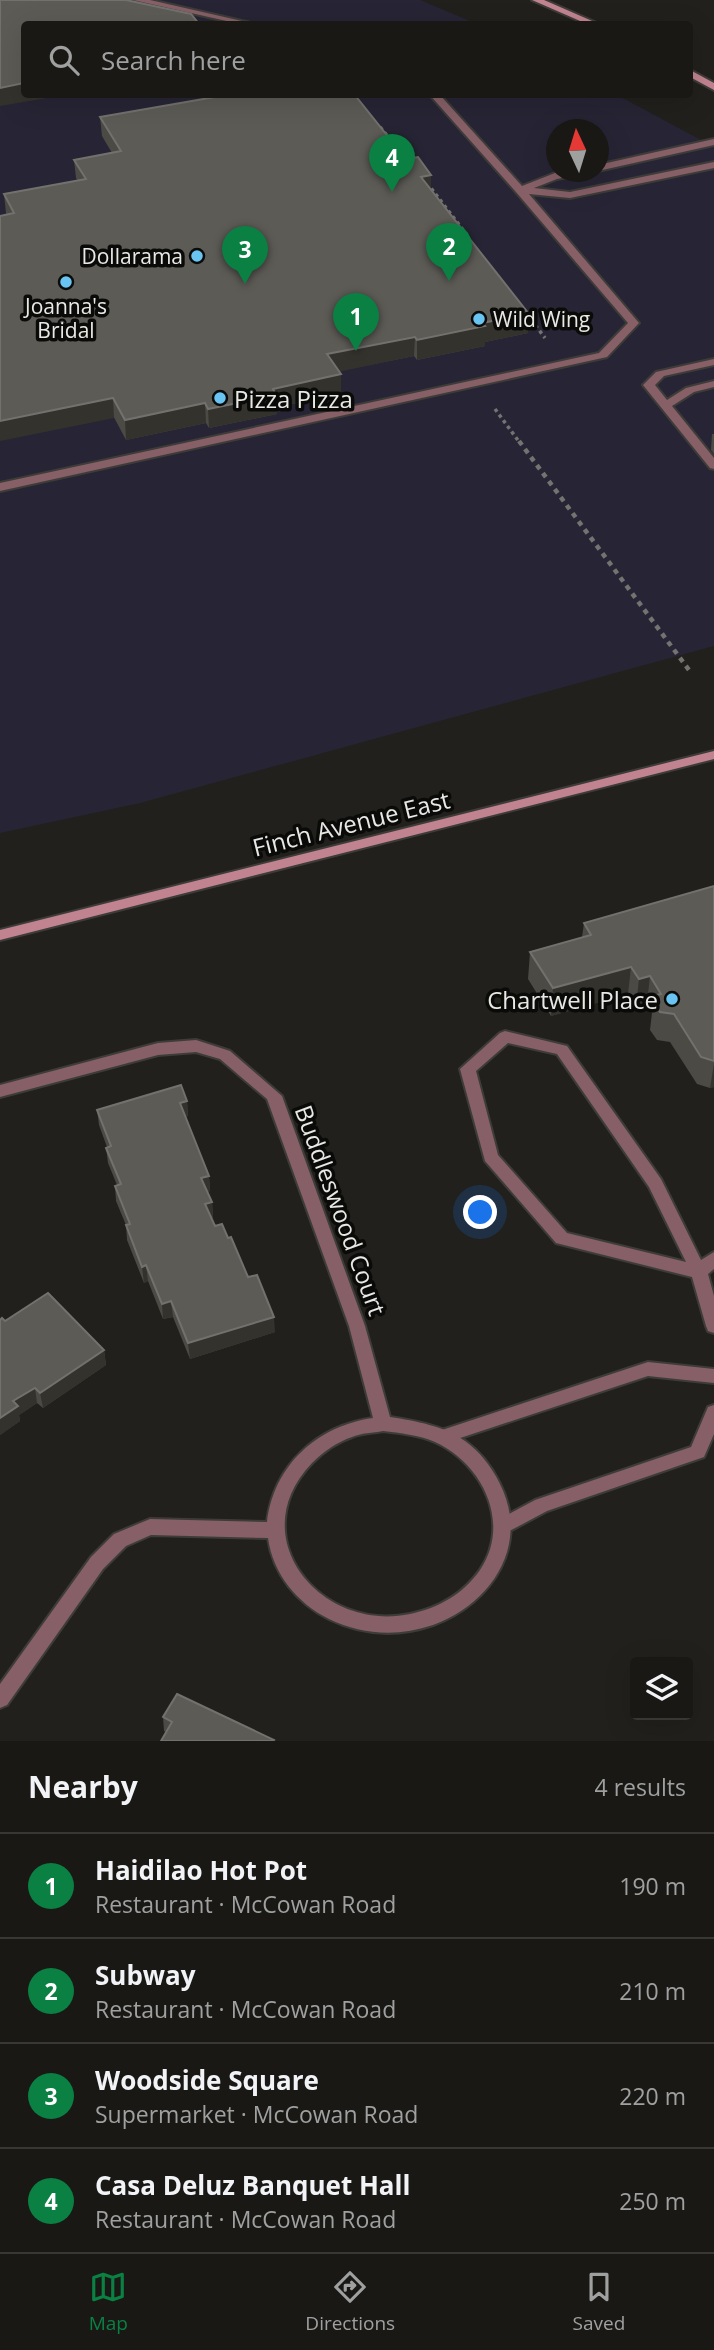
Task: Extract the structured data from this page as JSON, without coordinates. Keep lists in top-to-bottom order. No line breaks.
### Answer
{"streets":{"main road":["Finch Avenue East"],"street":["Buddleswood Court"]},"places":["Dollarama","Joanna's Bridal","Wild Wing","Pizza Pizza","Chartwell Place"],"north":"top","page":{"search":"Search here","pins":["4","2","3","1"],"heading":["Nearby","4 results"],"list":[{"mark":"1","name":"Haidilao Hot Pot","note":"Restaurant · McCowan Road","value":"190 m"},{"mark":"2","name":"Subway","note":"Restaurant · McCowan Road","value":"210 m"},{"mark":"3","name":"Woodside Square","note":"Supermarket · McCowan Road","value":"220 m"},{"mark":"4","name":"Casa Deluz Banquet Hall","note":"Restaurant · McCowan Road","value":"250 m"}],"nav":["Map","Directions","Saved"]}}
